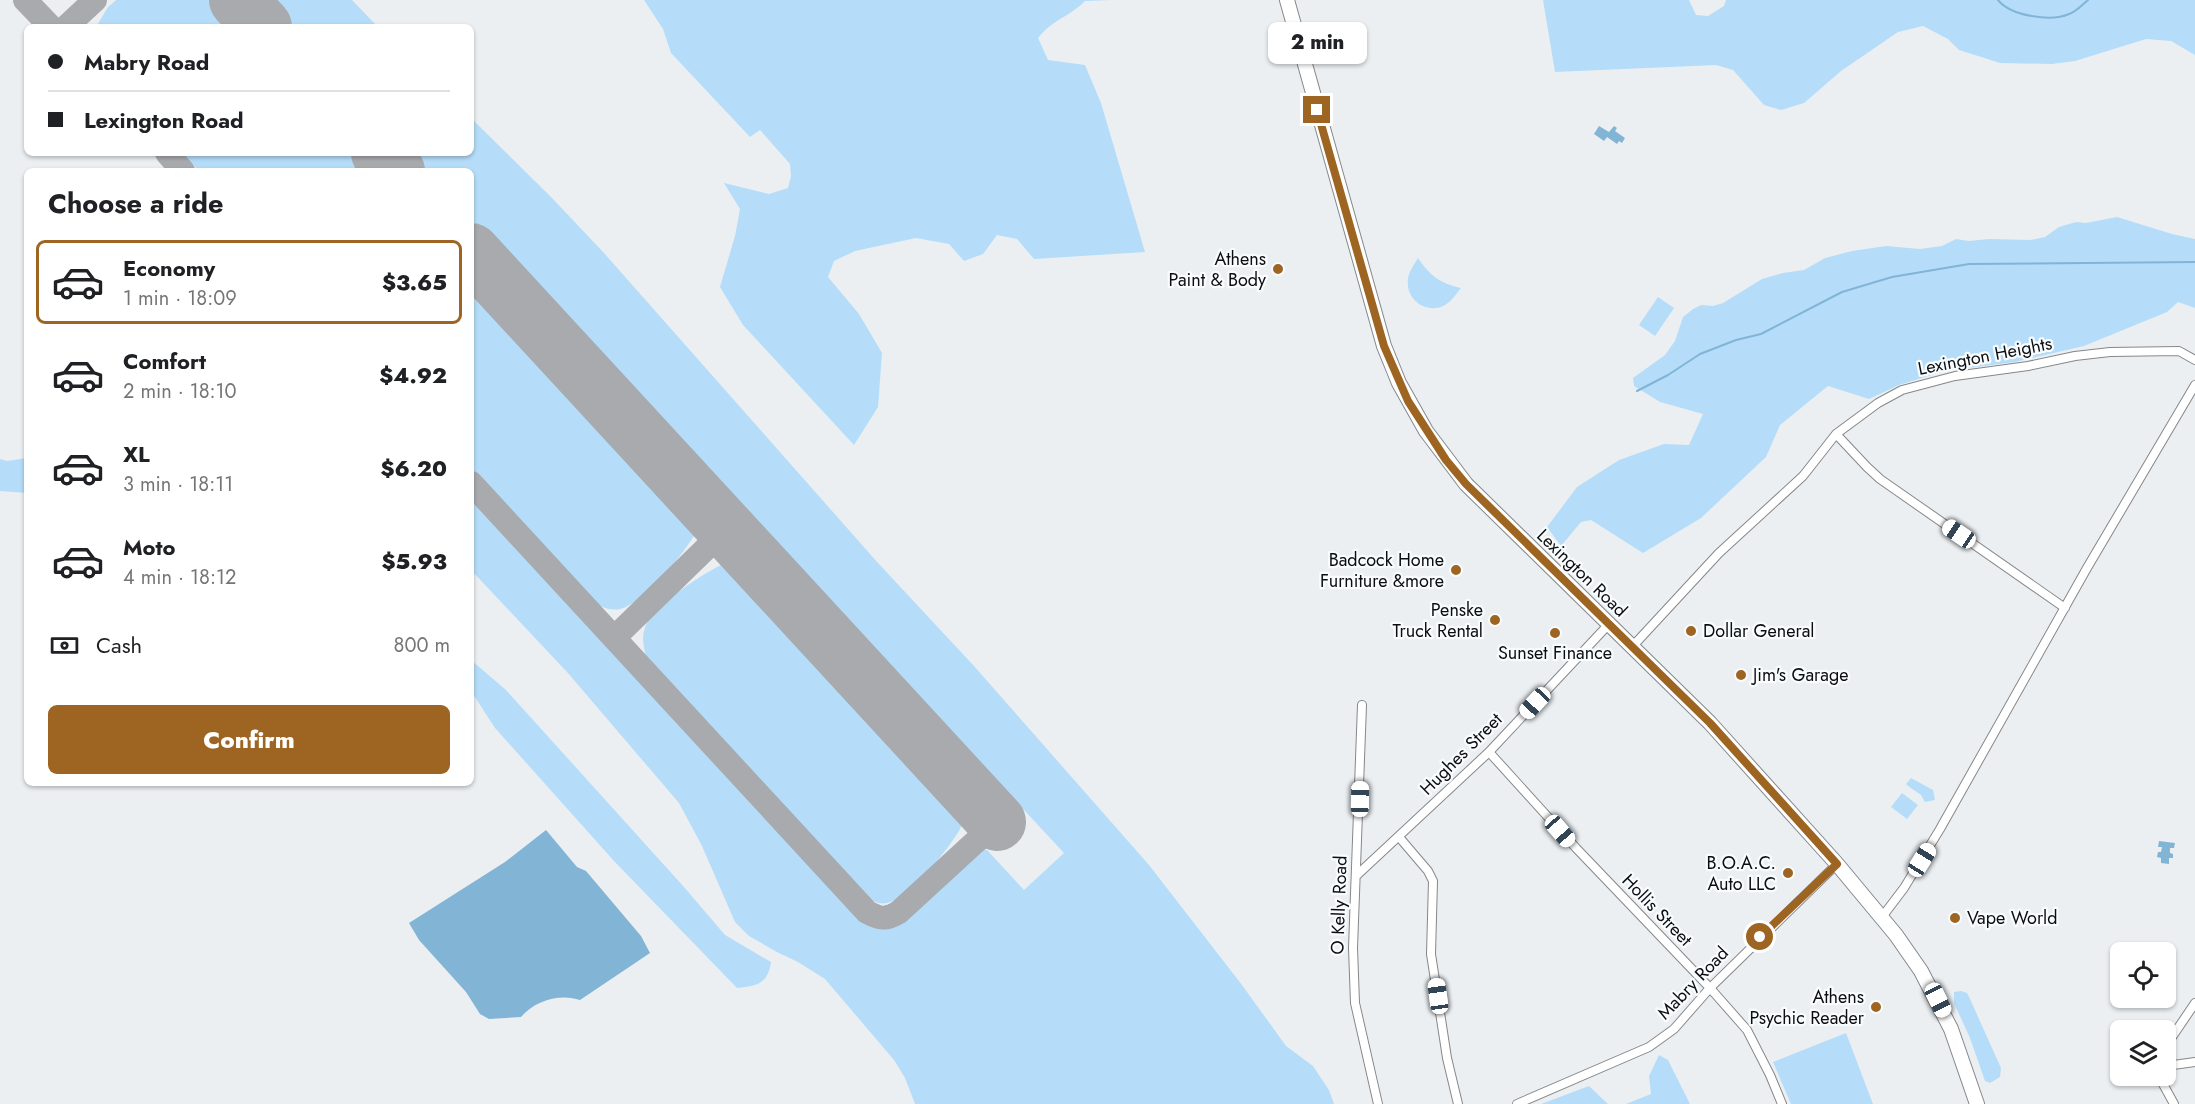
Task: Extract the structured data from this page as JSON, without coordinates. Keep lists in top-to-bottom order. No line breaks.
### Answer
{"streets":{"highway":["Lexington Road"],"street":["Lexington Heights","Hughes Street","O Kelly Road","Hollis Street","Mabry Road"]},"crossings":[["Lexington Heights","Lexington Road"],["Lexington Road","Hughes Street"],["Lexington Road","Mabry Road"],["Hughes Street","O Kelly Road"],["Hughes Street","Hollis Street"],["Hollis Street","Mabry Road"]],"places":["Athens Paint & Body","Badcock Home Furniture &more","Penske Truck Rental","Dollar General","Sunset Finance","Jim's Garage","B.O.A.C. Auto LLC","Vape World","Athens Psychic Reader"],"page":{"bubble":"2 min","banner":["Mabry Road","Lexington Road"],"heading":"Choose a ride","list":[{"name":"Economy","note":"1 min · 18:09","value":"$3.65"},{"name":"Comfort","note":"2 min · 18:10","value":"$4.92"},{"name":"XL","note":"3 min · 18:11","value":"$6.20"},{"name":"Moto","note":"4 min · 18:12","value":"$5.93"}],"pay":["Cash","800 m"],"buttons":"Confirm"}}
